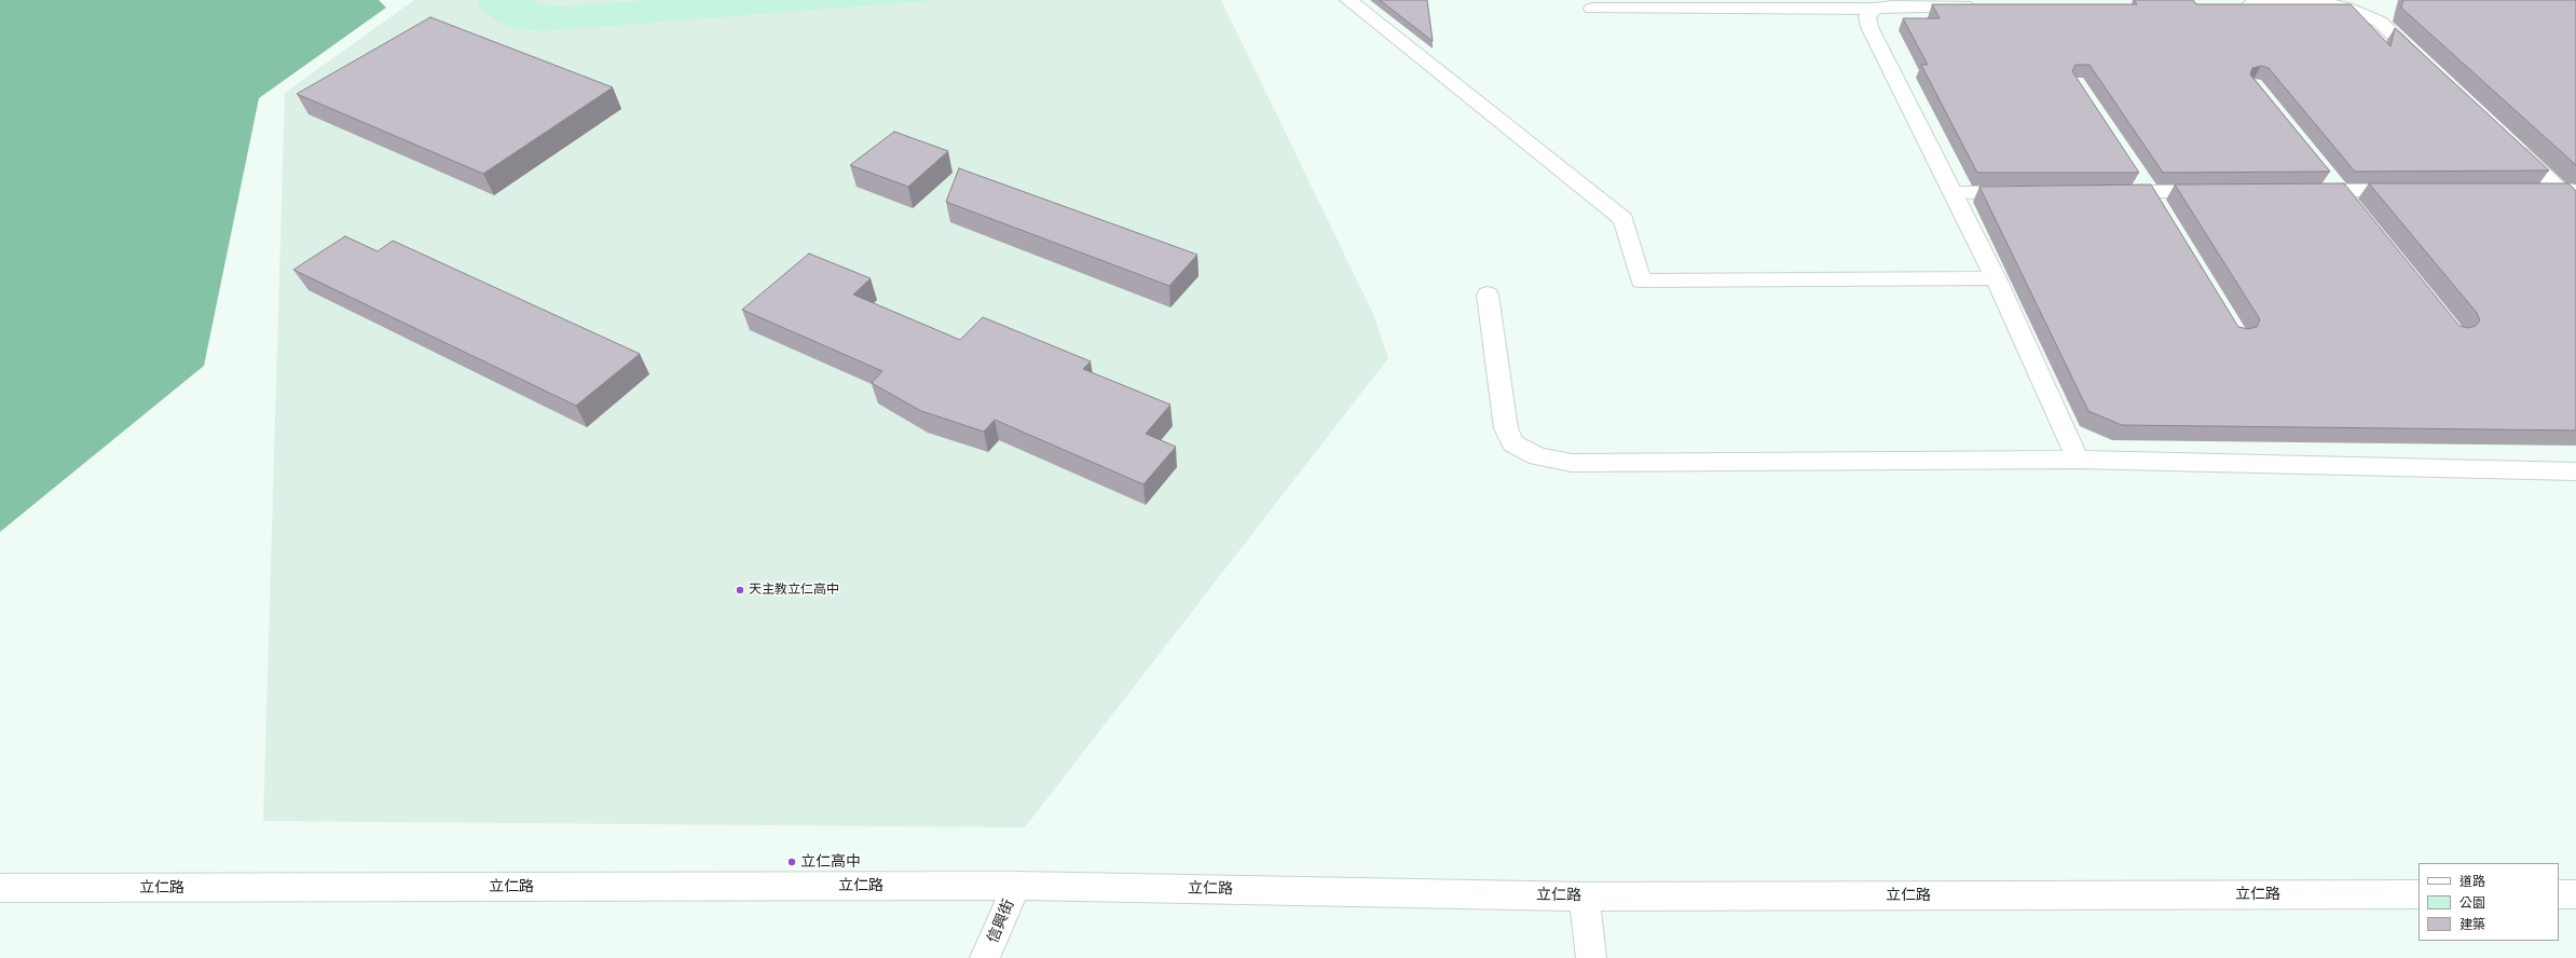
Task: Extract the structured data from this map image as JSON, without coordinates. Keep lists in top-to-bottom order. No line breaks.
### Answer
{"streets":{"street":["立仁路","信興街"]},"crossings":[["立仁路","信興街"]],"places":["天主教立仁高中","立仁高中"],"legend":["道路","公園","建築"]}
